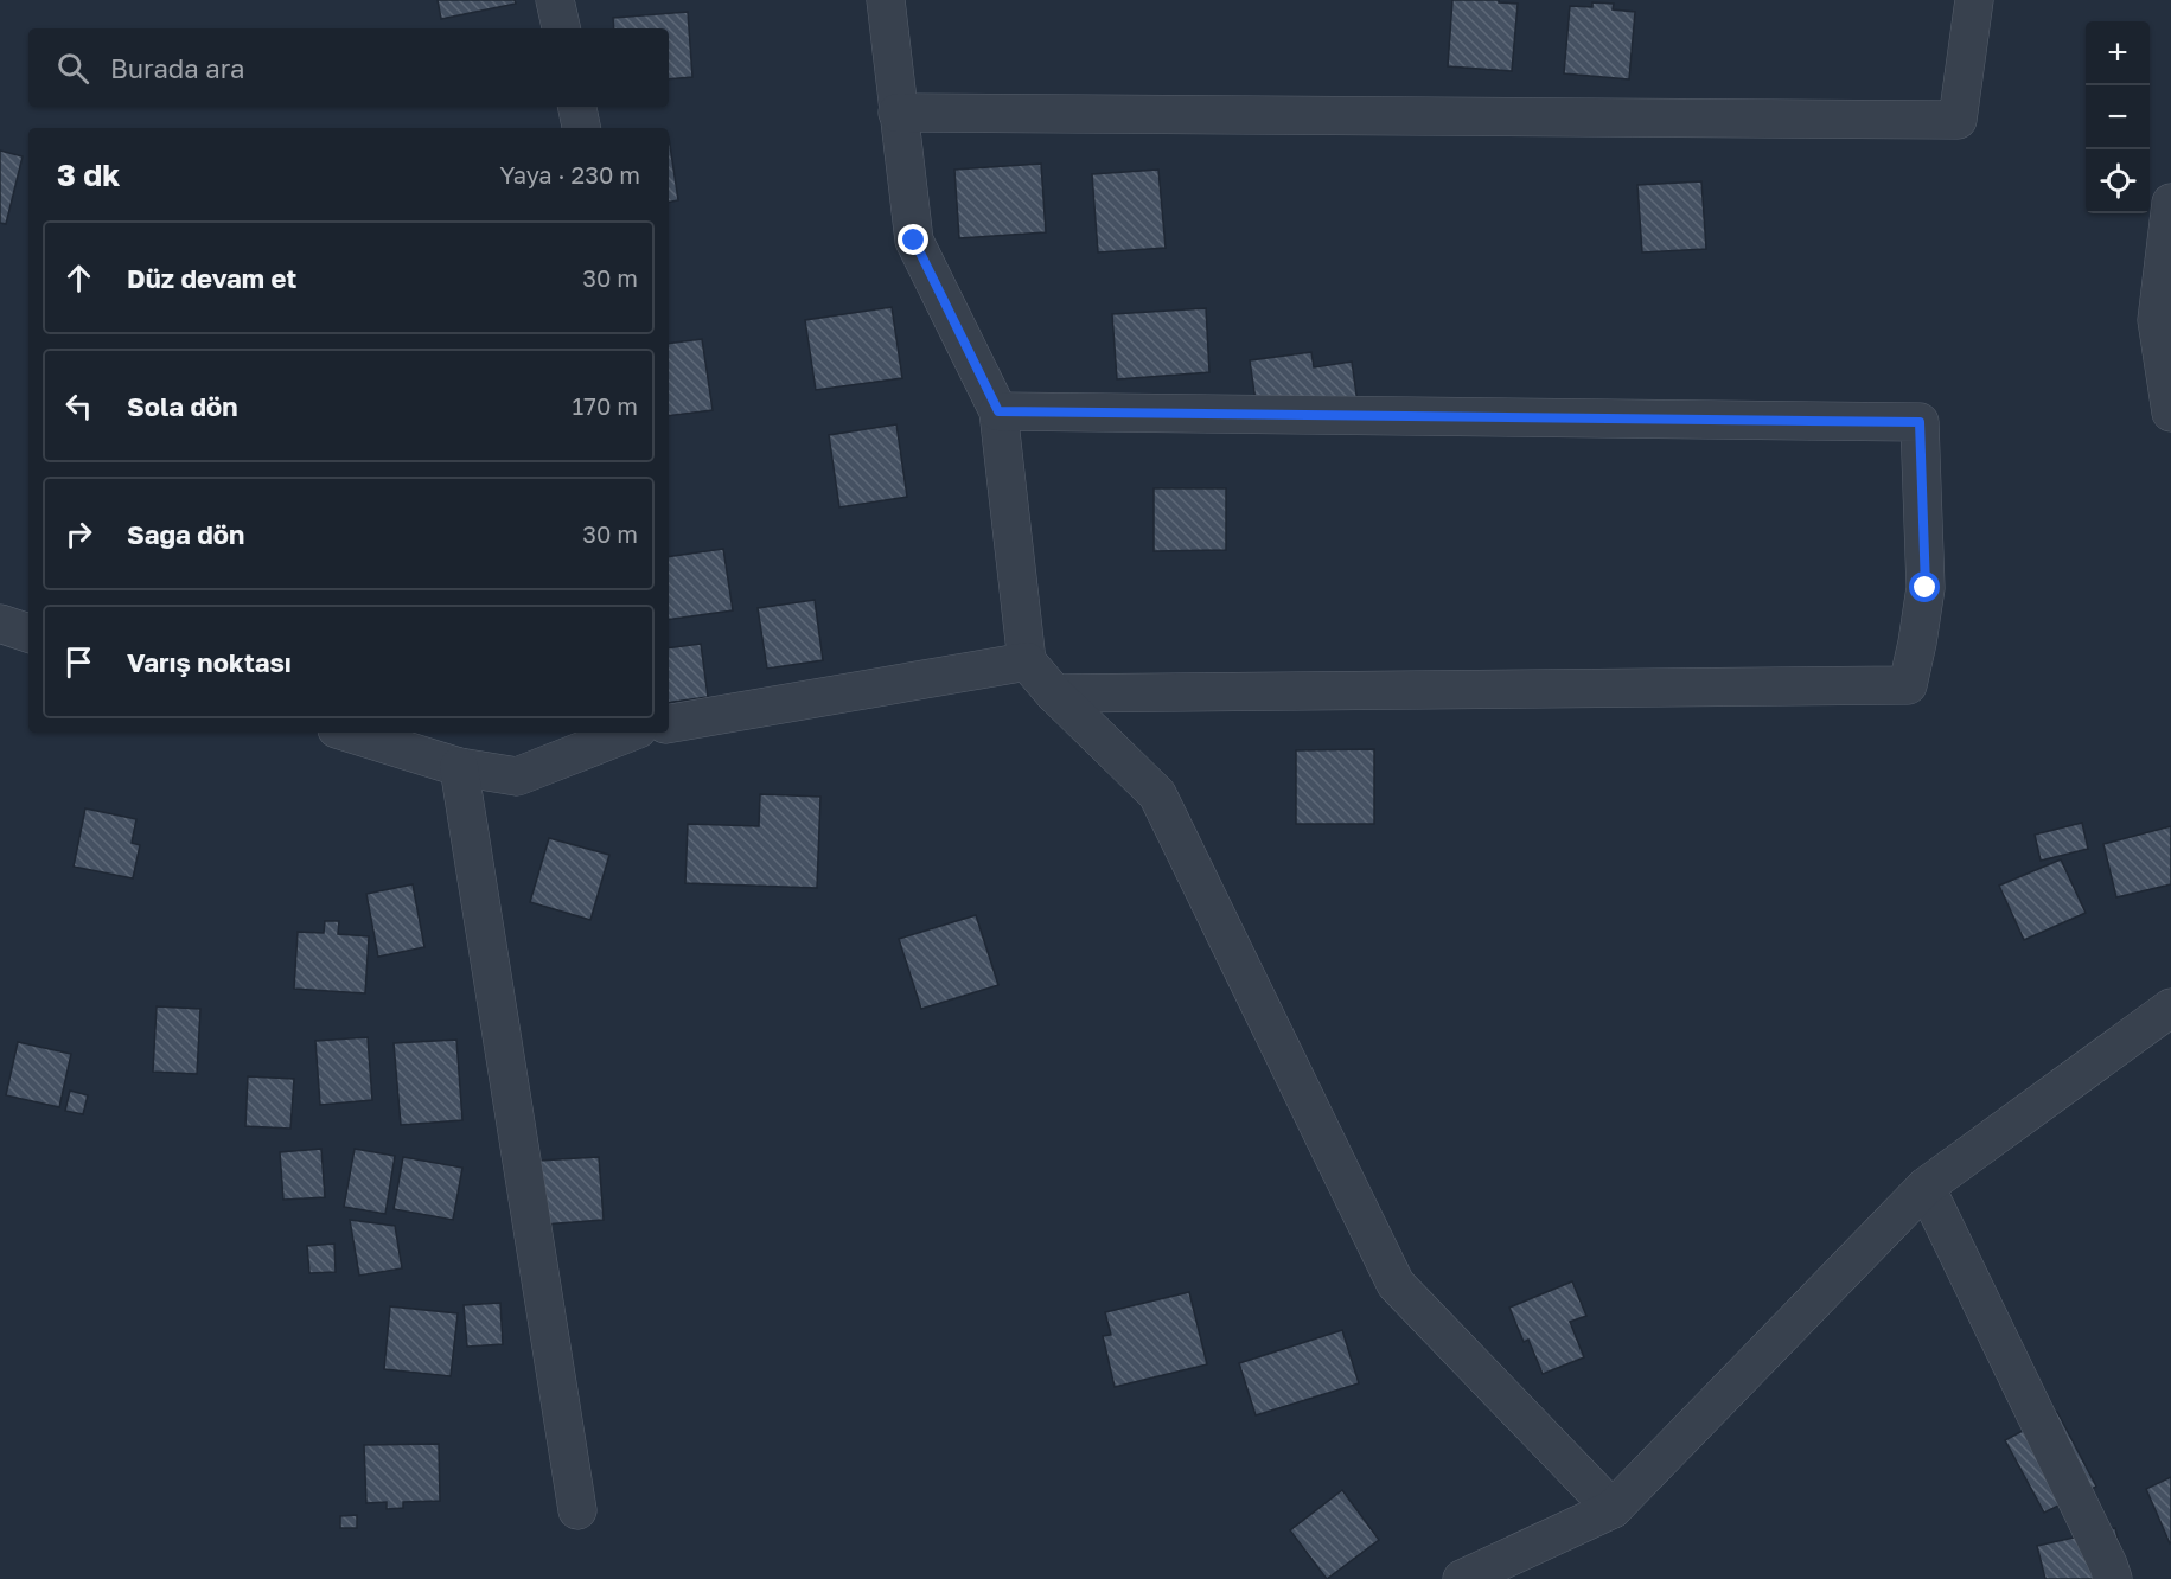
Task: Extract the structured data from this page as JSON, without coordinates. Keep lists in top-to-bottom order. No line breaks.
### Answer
{"page":{"map_buttons":["+","−"],"search":"Burada ara","heading":["3 dk","Yaya · 230 m"],"list":[["Düz devam et","30 m"],["Sola dön","170 m"],["Sağa dön","30 m"],"Varış noktası"]}}
